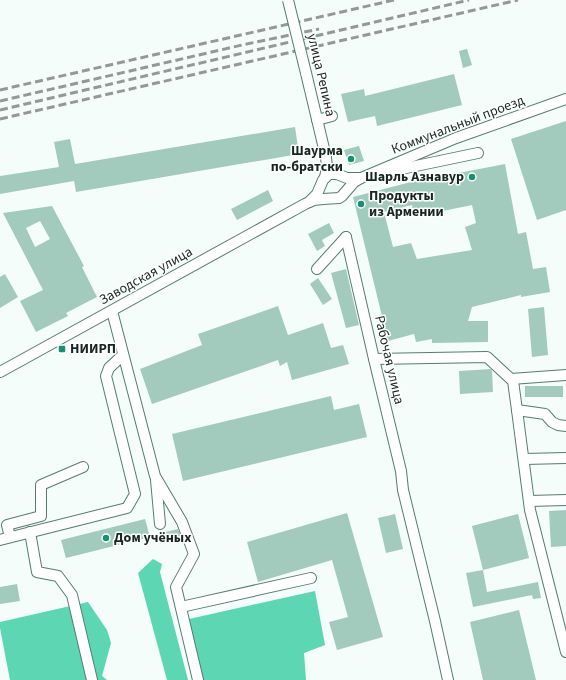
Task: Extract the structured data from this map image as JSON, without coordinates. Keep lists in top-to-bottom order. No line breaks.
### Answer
{"streets":{"street":["улица Репина","Коммунальный проезд","Заводская улица","Рабочая улица"]},"crossings":[["улица Репина","Коммунальный проезд"],["улица Репина","Заводская улица"],["Коммунальный проезд","Заводская улица"]],"places":{"other":["Шаурма по-братски","Шарль Азнавур","Продукты из Армении","Дом учёных"],"transit":["НИИРП"]}}
